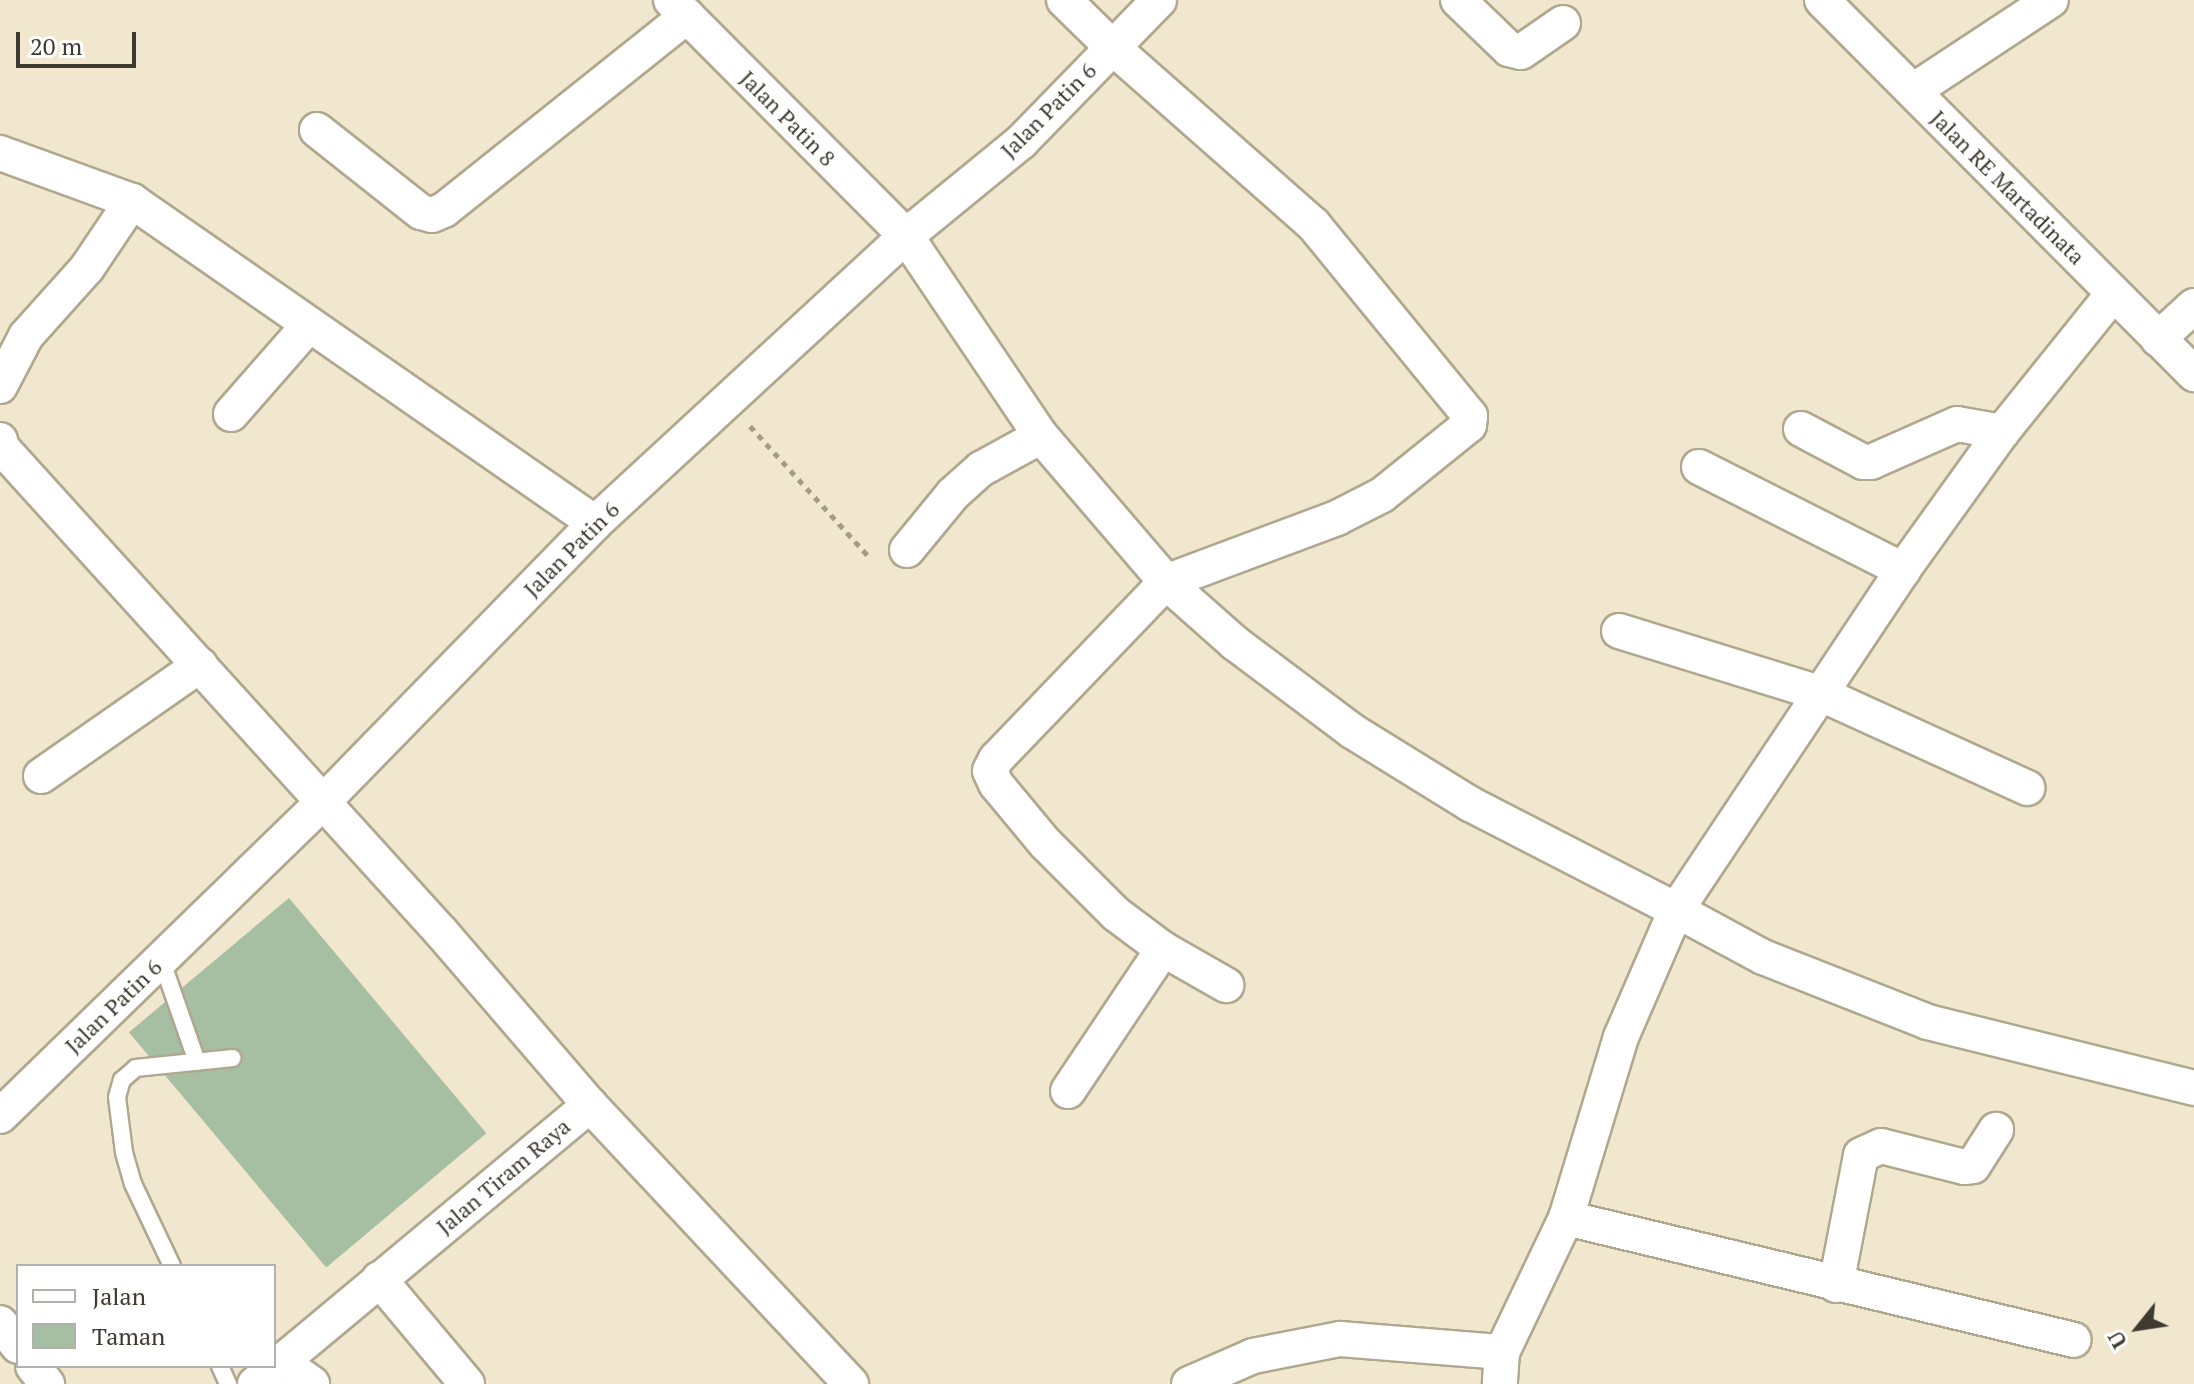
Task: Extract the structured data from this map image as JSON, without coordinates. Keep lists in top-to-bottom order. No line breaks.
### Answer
{"streets":{"street":["Jalan Patin 6","Jalan Patin 8","Jalan RE Martadinata","Jalan Tiram Raya"]},"crossings":[["Jalan Patin 6","Jalan Patin 8"],["Jalan Patin 6","Jalan Tiram Raya"]],"legend":["Jalan","Taman"],"scale_bar":"20 m","north":"bottom left"}
